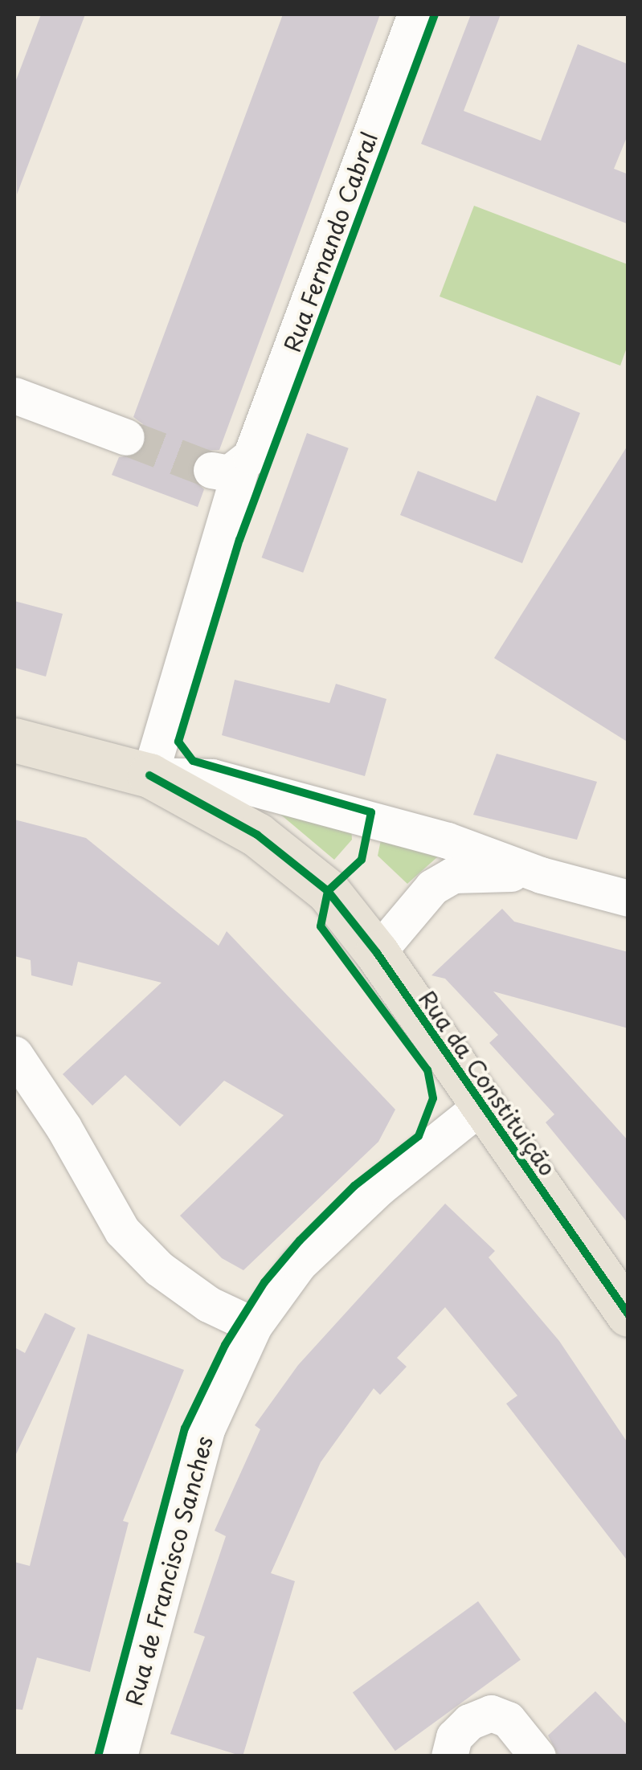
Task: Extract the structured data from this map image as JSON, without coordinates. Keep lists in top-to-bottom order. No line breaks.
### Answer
{"streets":{"main road":["Rua da Constituição"],"street":["Rua Fernando Cabral","Rua de Francisco Sanches"]},"crossings":[["Rua Fernando Cabral","Rua da Constituição"],["Rua da Constituição","Rua de Francisco Sanches"]]}
